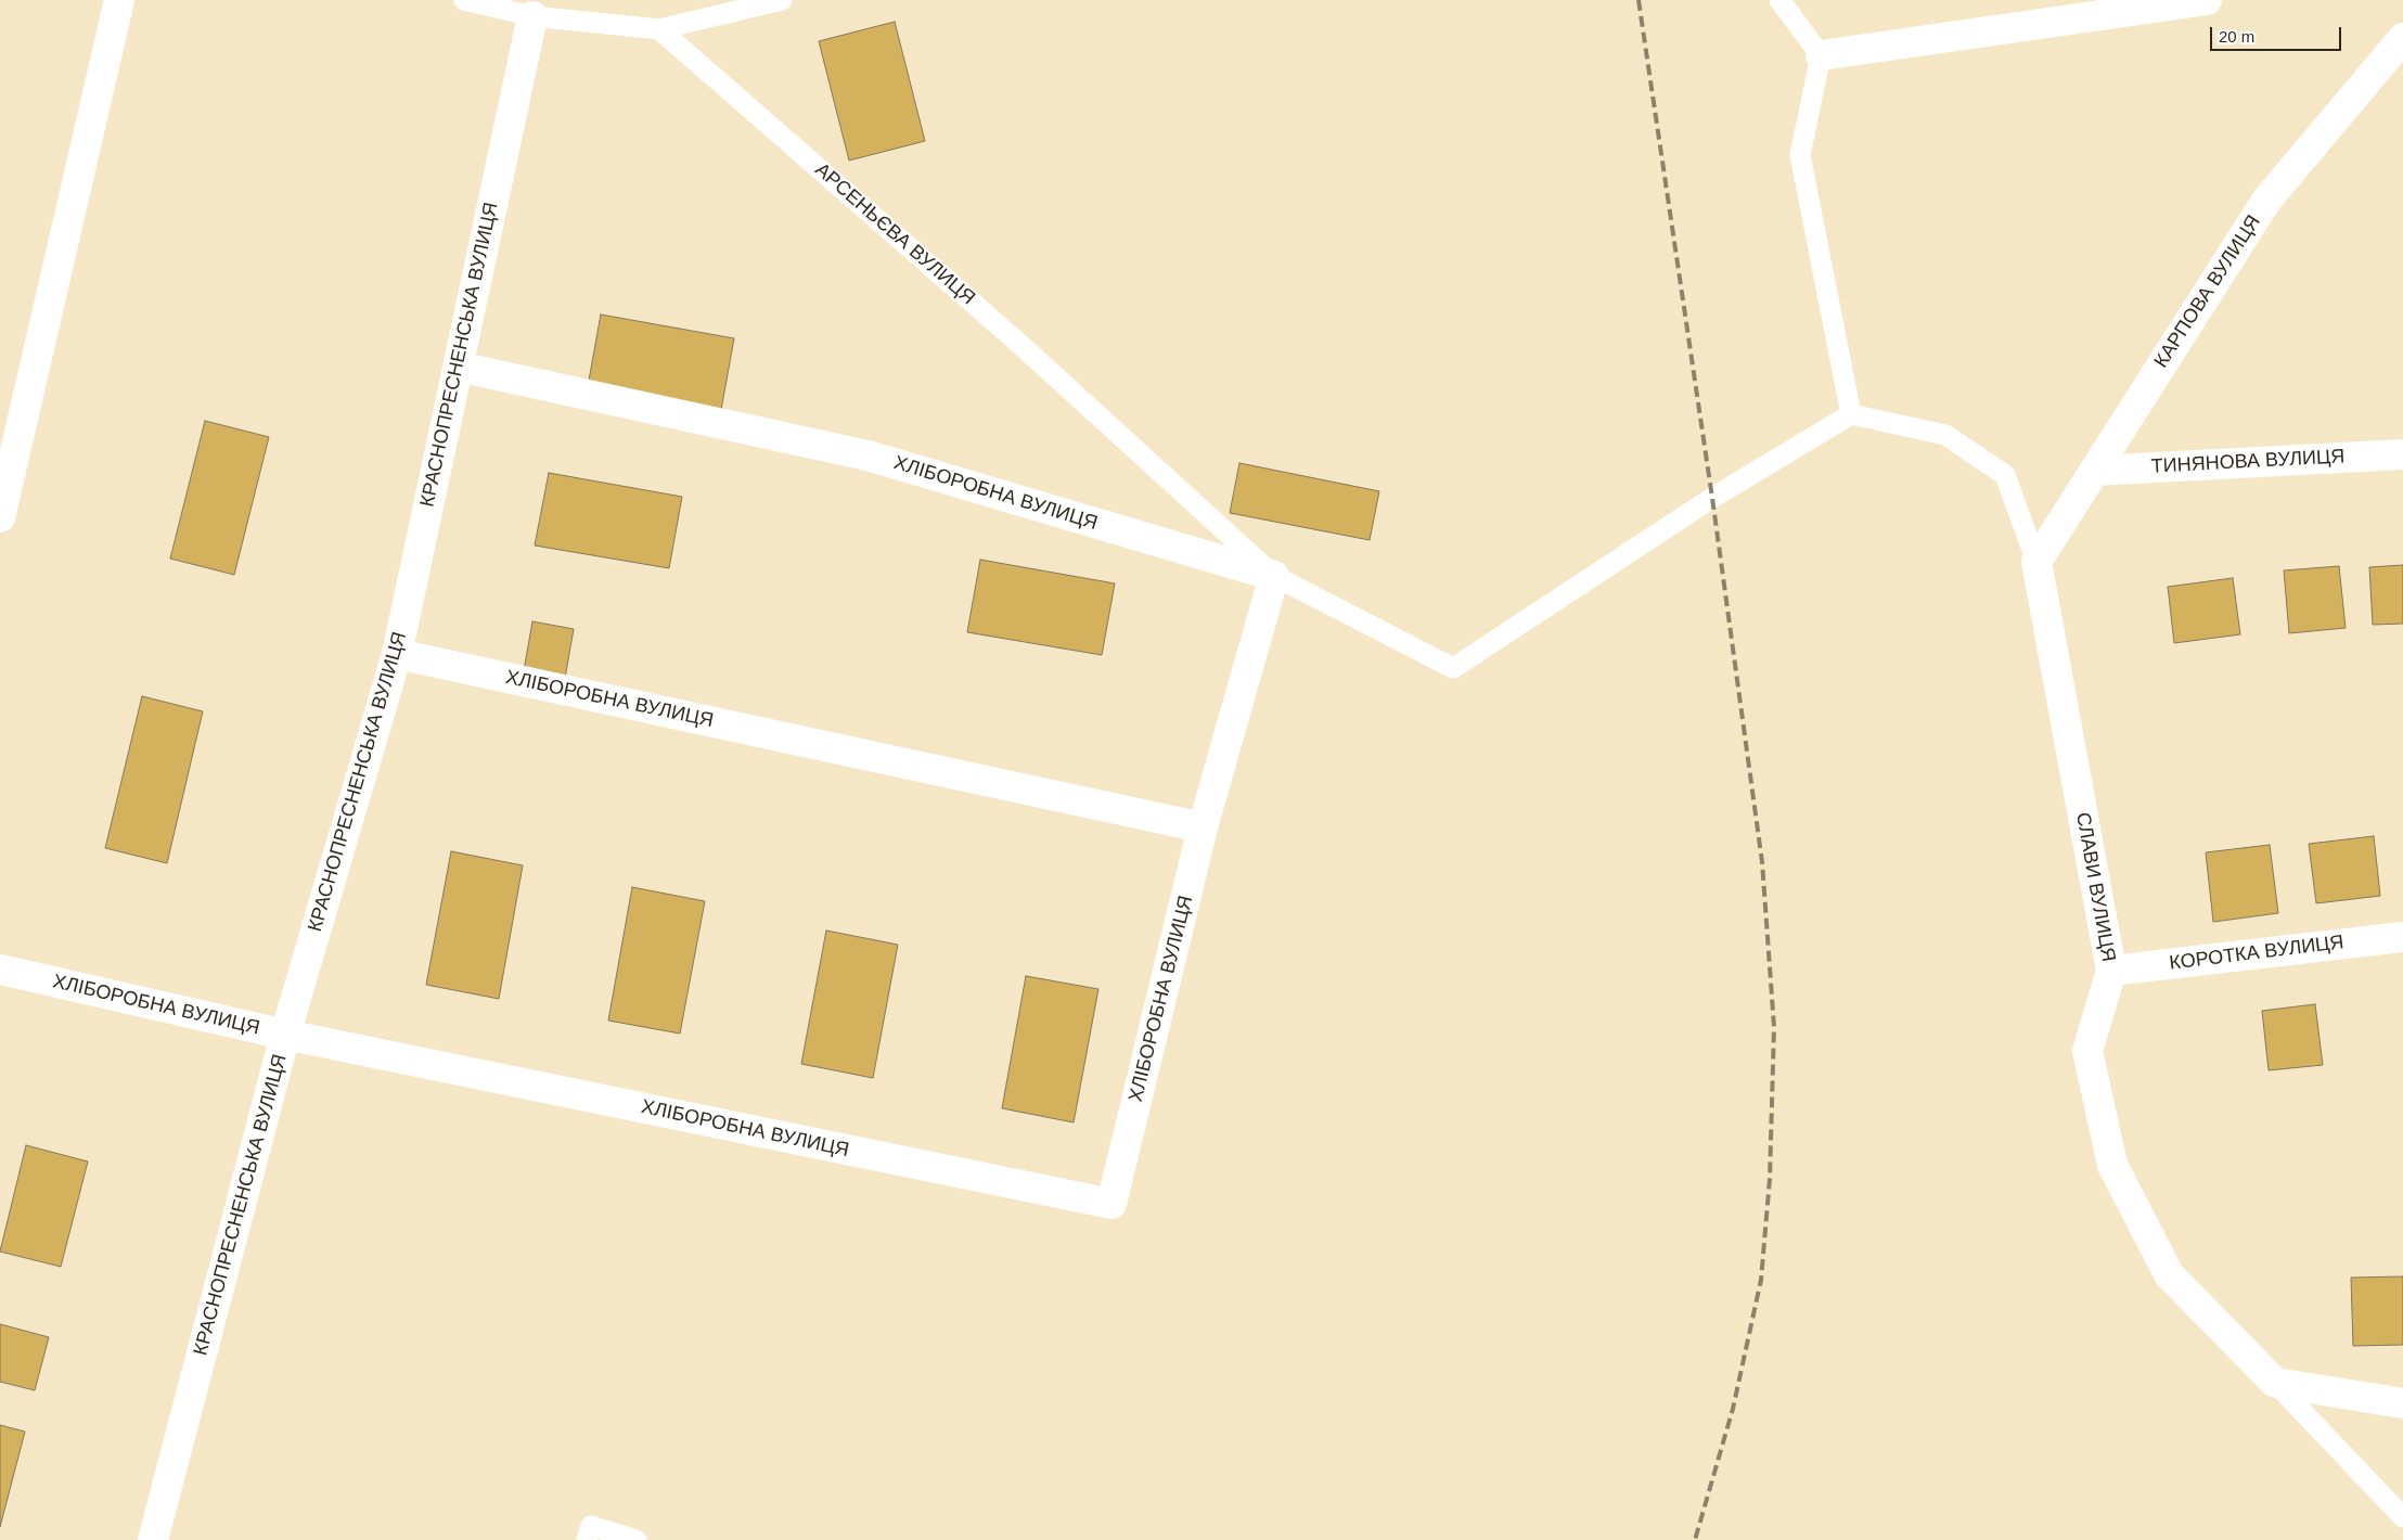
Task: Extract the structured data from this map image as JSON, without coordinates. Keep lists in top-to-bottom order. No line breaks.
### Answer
{"streets":{"street":["КАРПОВА ВУЛИЦЯ","КРАСНОПРЕСНЕНСЬКА ВУЛИЦЯ","ТИНЯНОВА ВУЛИЦЯ","ХЛІБОРОБНА ВУЛИЦЯ","СЛАВИ ВУЛИЦЯ","КОРОТКА ВУЛИЦЯ"],"lane":["АРСЕНЬЄВА ВУЛИЦЯ"]},"crossings":[["АРСЕНЬЄВА ВУЛИЦЯ","ХЛІБОРОБНА ВУЛИЦЯ"],["КАРПОВА ВУЛИЦЯ","ТИНЯНОВА ВУЛИЦЯ"],["КАРПОВА ВУЛИЦЯ","СЛАВИ ВУЛИЦЯ"],["КРАСНОПРЕСНЕНСЬКА ВУЛИЦЯ","ХЛІБОРОБНА ВУЛИЦЯ"],["СЛАВИ ВУЛИЦЯ","КОРОТКА ВУЛИЦЯ"]],"scale_bar":"20 m"}
